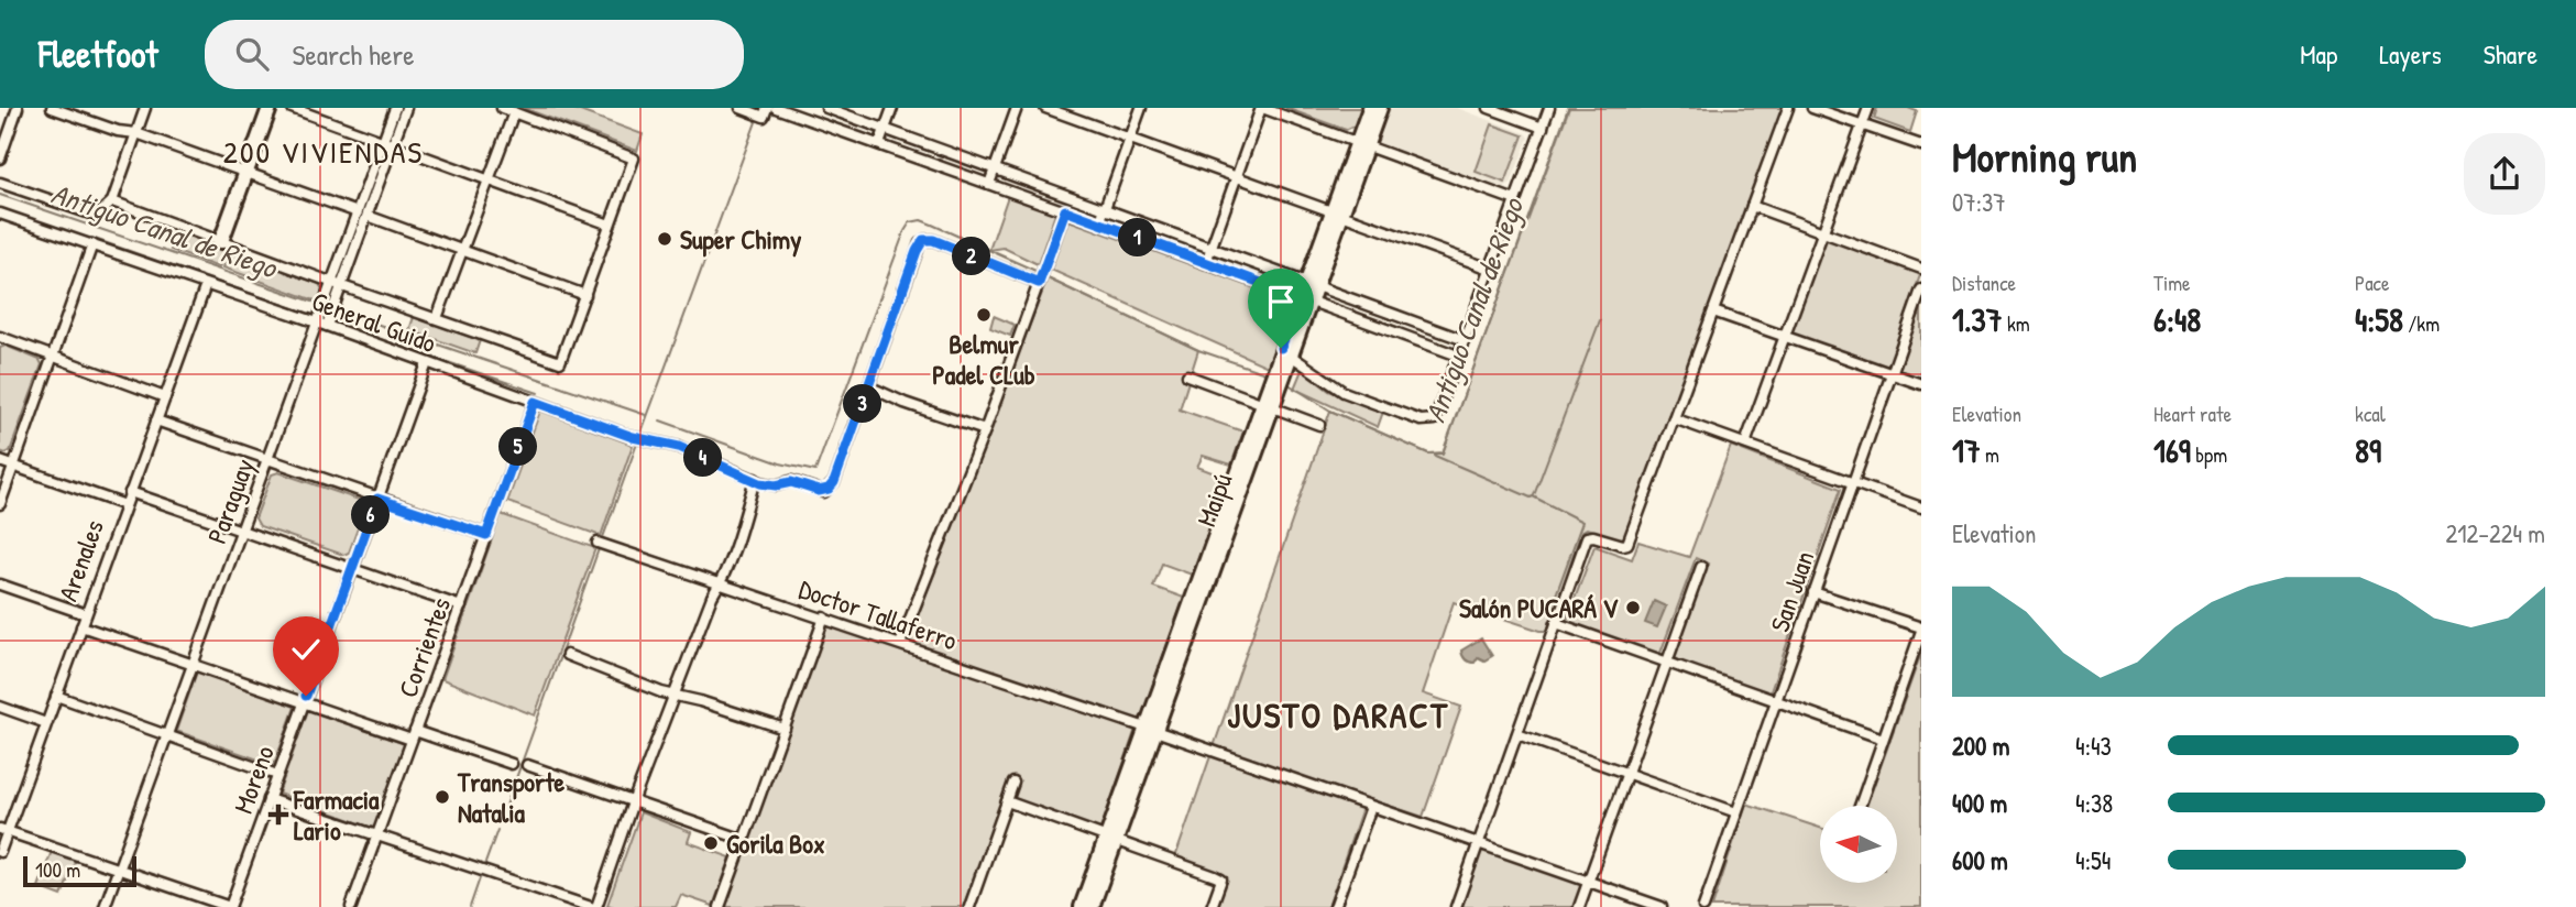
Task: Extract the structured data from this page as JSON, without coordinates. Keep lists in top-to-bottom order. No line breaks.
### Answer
{"streets":{"street":["General Guido","Maipú","Paraguay","Arenales","San Juan","Doctor Tallaferro","Corrientes","Moreno"]},"crossings":[["General Guido","Paraguay"],["General Guido","Arenales"],["General Guido","Corrientes"],["General Guido","Moreno"],["Maipú","Doctor Tallaferro"]],"districts":["200 VIVIENDAS","JUSTO DARACT"],"water":["Antiguo Canal de Riego"],"places":{"other":["Super Chimy","Belmur Padel CLub","Salón PUCARÁ V","Transporte Natalia","Gorila Box"],"health":["Farmacia Lario"]},"scale_bar":"100 m","north":"left","page":{"header":"Fleetfoot","search":"Search here","nav":["Map","Layers","Share"],"heading":["Morning run","07:37"],"pins":["1","2","3","5","4","6"],"stats":[["Distance","1.37 km"],["Time","6:48"],["Pace","4:58 /km"],["Elevation","17 m"],["Heart rate","169 bpm"],["kcal","89"]],"chart":["Elevation","212–224 m"],"list":[{"name":"200 m","note":"4:43"},{"name":"400 m","note":"4:38"},{"name":"600 m","note":"4:54"}],"scale":"100 m"}}
